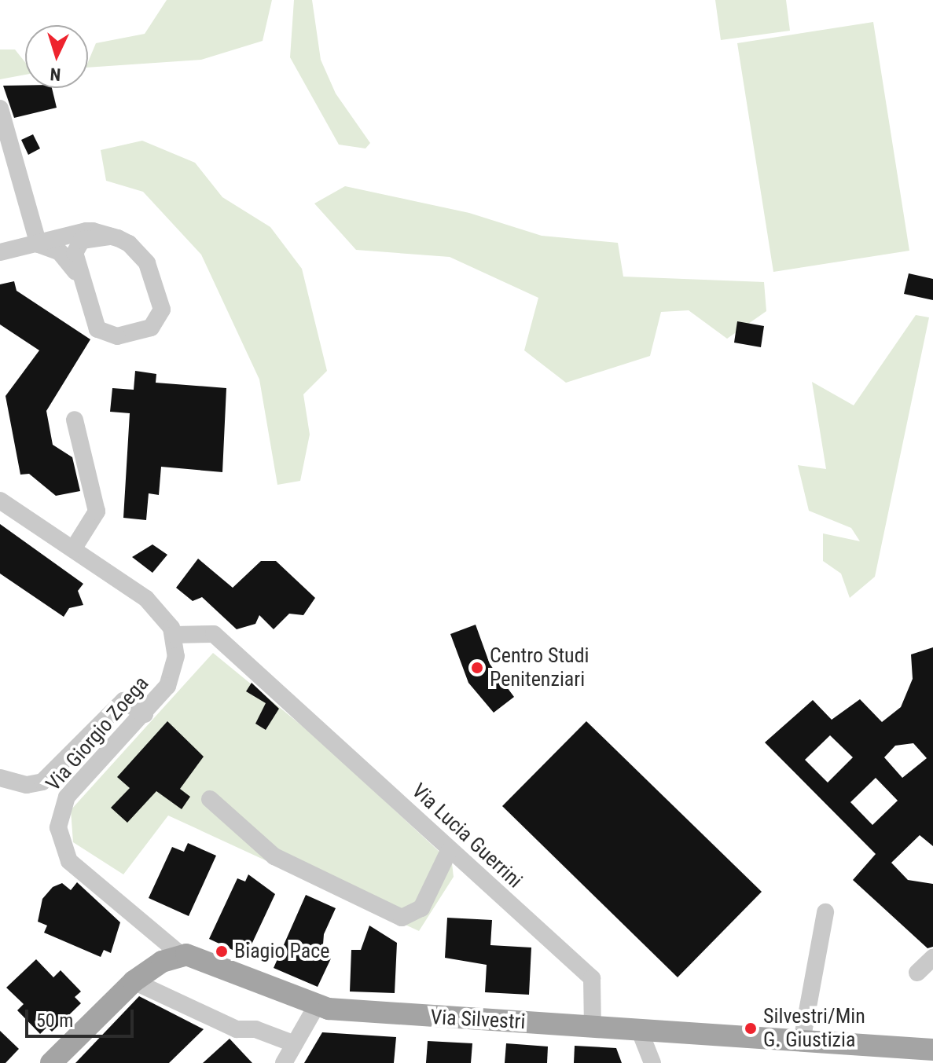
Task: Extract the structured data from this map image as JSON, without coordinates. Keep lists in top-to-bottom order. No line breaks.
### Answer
{"streets":{"main road":["Via Silvestri"],"street":["Via Giorgio Zoega","Via Lucia Guerrini"]},"crossings":[["Via Giorgio Zoega","Via Lucia Guerrini"],["Via Giorgio Zoega","Via Silvestri"],["Via Lucia Guerrini","Via Silvestri"]],"places":["Centro Studi Penitenziari","Biagio Pace","Silvestri/Min G. Giustizia"],"scale_bar":"50 m","north":"bottom"}
